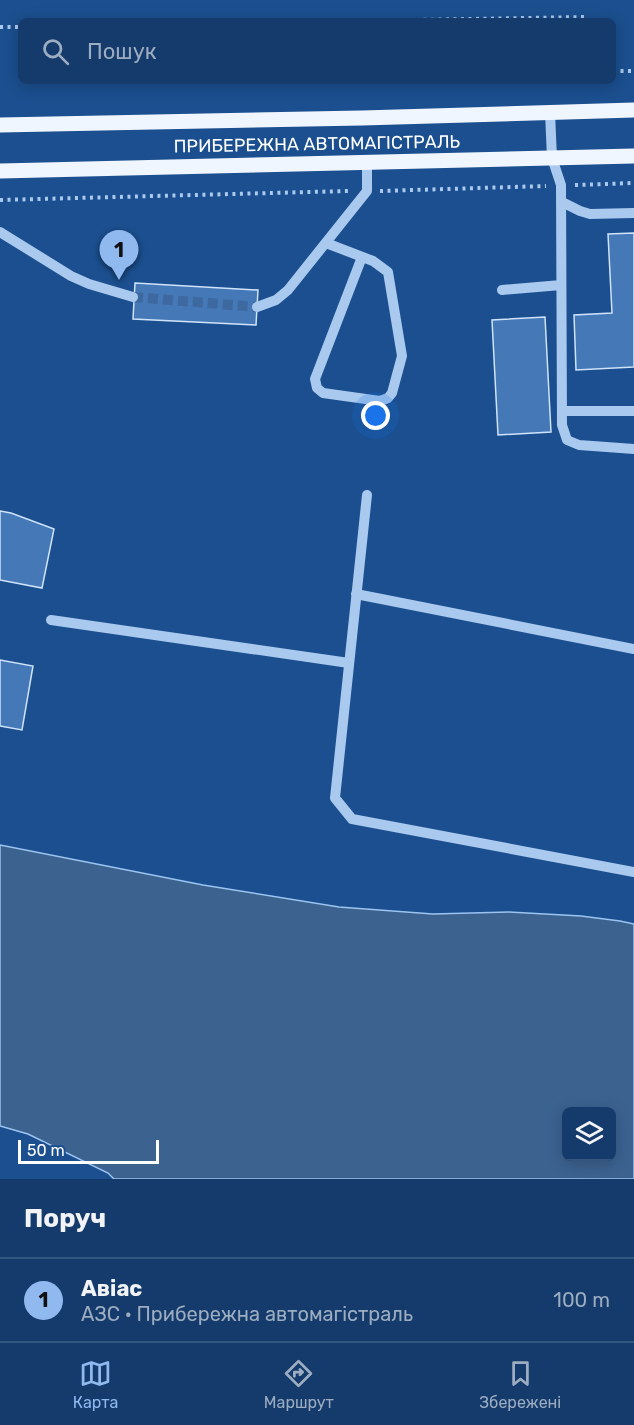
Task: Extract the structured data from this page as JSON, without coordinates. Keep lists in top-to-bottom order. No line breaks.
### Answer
{"streets":{"main road":["ПРИБЕРЕЖНА АВТОМАГІСТРАЛЬ"]},"scale_bar":"50 m","page":{"search":"Пошук","pins":"1","scale":"50 m","heading":"Поруч","list":[{"mark":"1","name":"Авіас","note":"АЗС · Прибережна автомагістраль","value":"100 m"}],"nav":["Карта","Маршрут","Збережені"]}}
